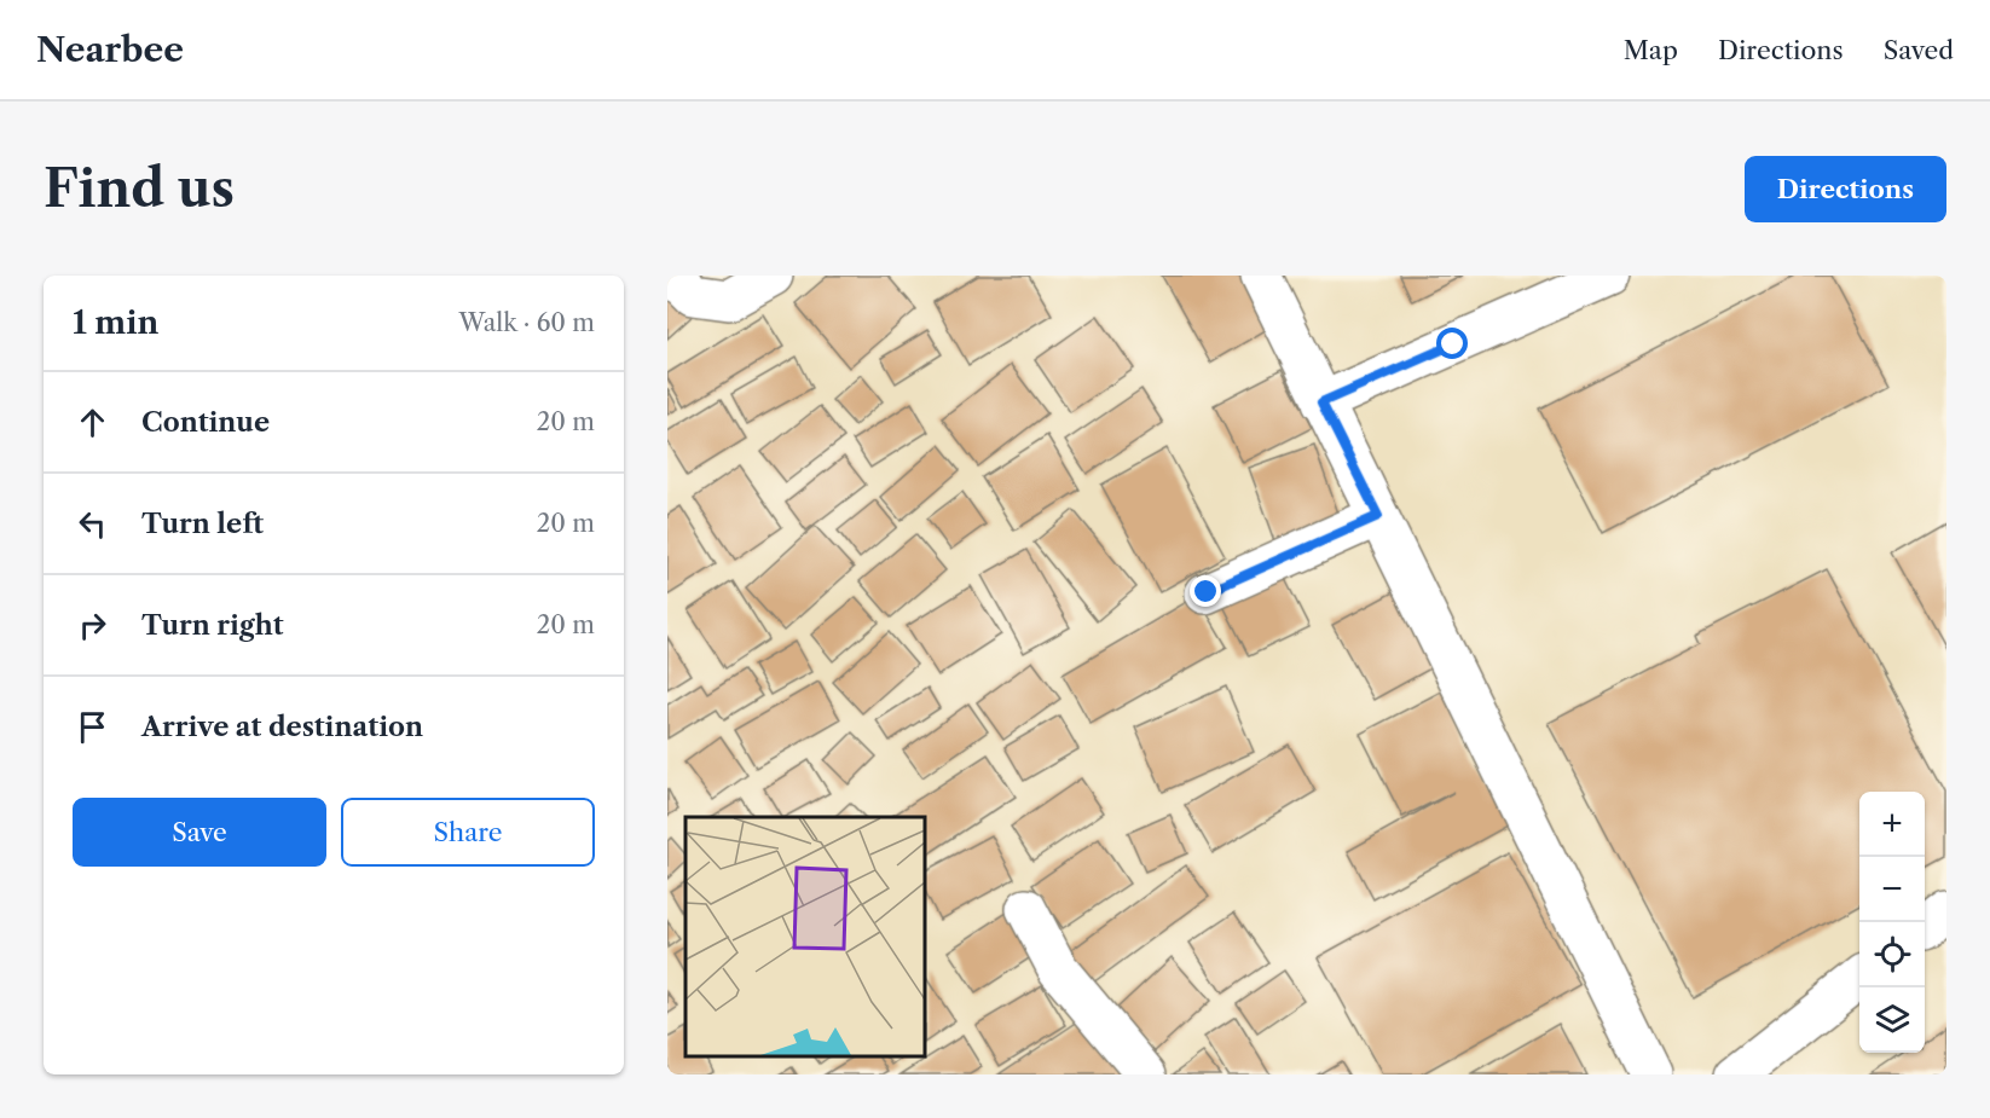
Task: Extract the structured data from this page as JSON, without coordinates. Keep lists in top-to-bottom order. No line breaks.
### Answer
{"page":{"header":"Nearbee","nav":["Map","Directions","Saved"],"buttons":["Directions",["Save","Share"]],"title":"Find us","heading":["1 min","Walk · 60 m"],"list":[["Continue","20 m"],["Turn left","20 m"],["Turn right","20 m"],"Arrive at destination"],"map_buttons":["+","−"]}}
